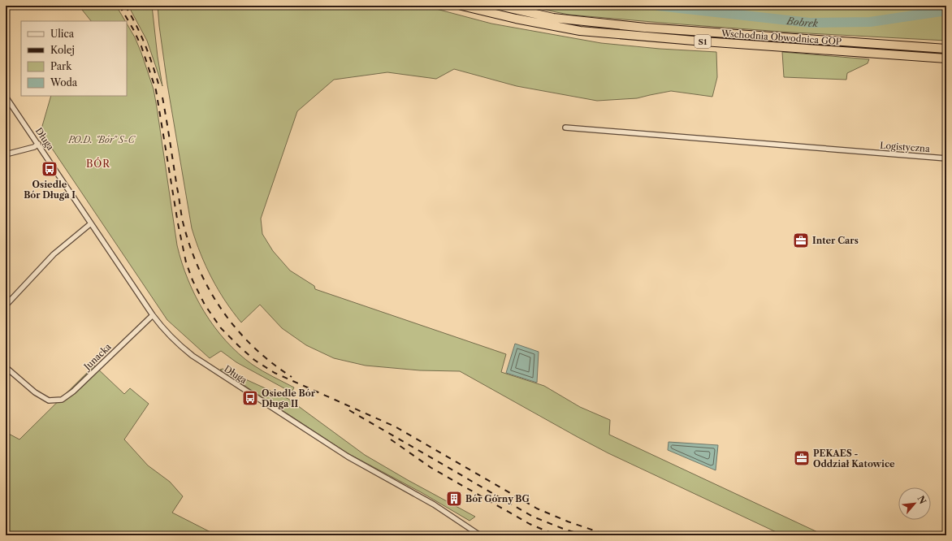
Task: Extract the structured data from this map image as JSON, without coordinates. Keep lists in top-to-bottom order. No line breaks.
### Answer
{"streets":{"highway":["Wschodnia Obwodnica GOP","S1"],"street":["Długa","Logistyczna","Junacka"]},"crossings":[["Długa","Junacka"]],"districts":["BÓR"],"water":["Bobrek"],"parks":["P.O.D. \"Bór\" S-C"],"places":{"bus stop":["Osiedle Bór Długa I","Osiedle Bór Długa II"],"office":["Inter Cars","PEKAES - Oddział Katowice"],"building":["Bór Górny BG"]},"legend":["Ulica","Kolej","Park","Woda"],"north":"top right"}
